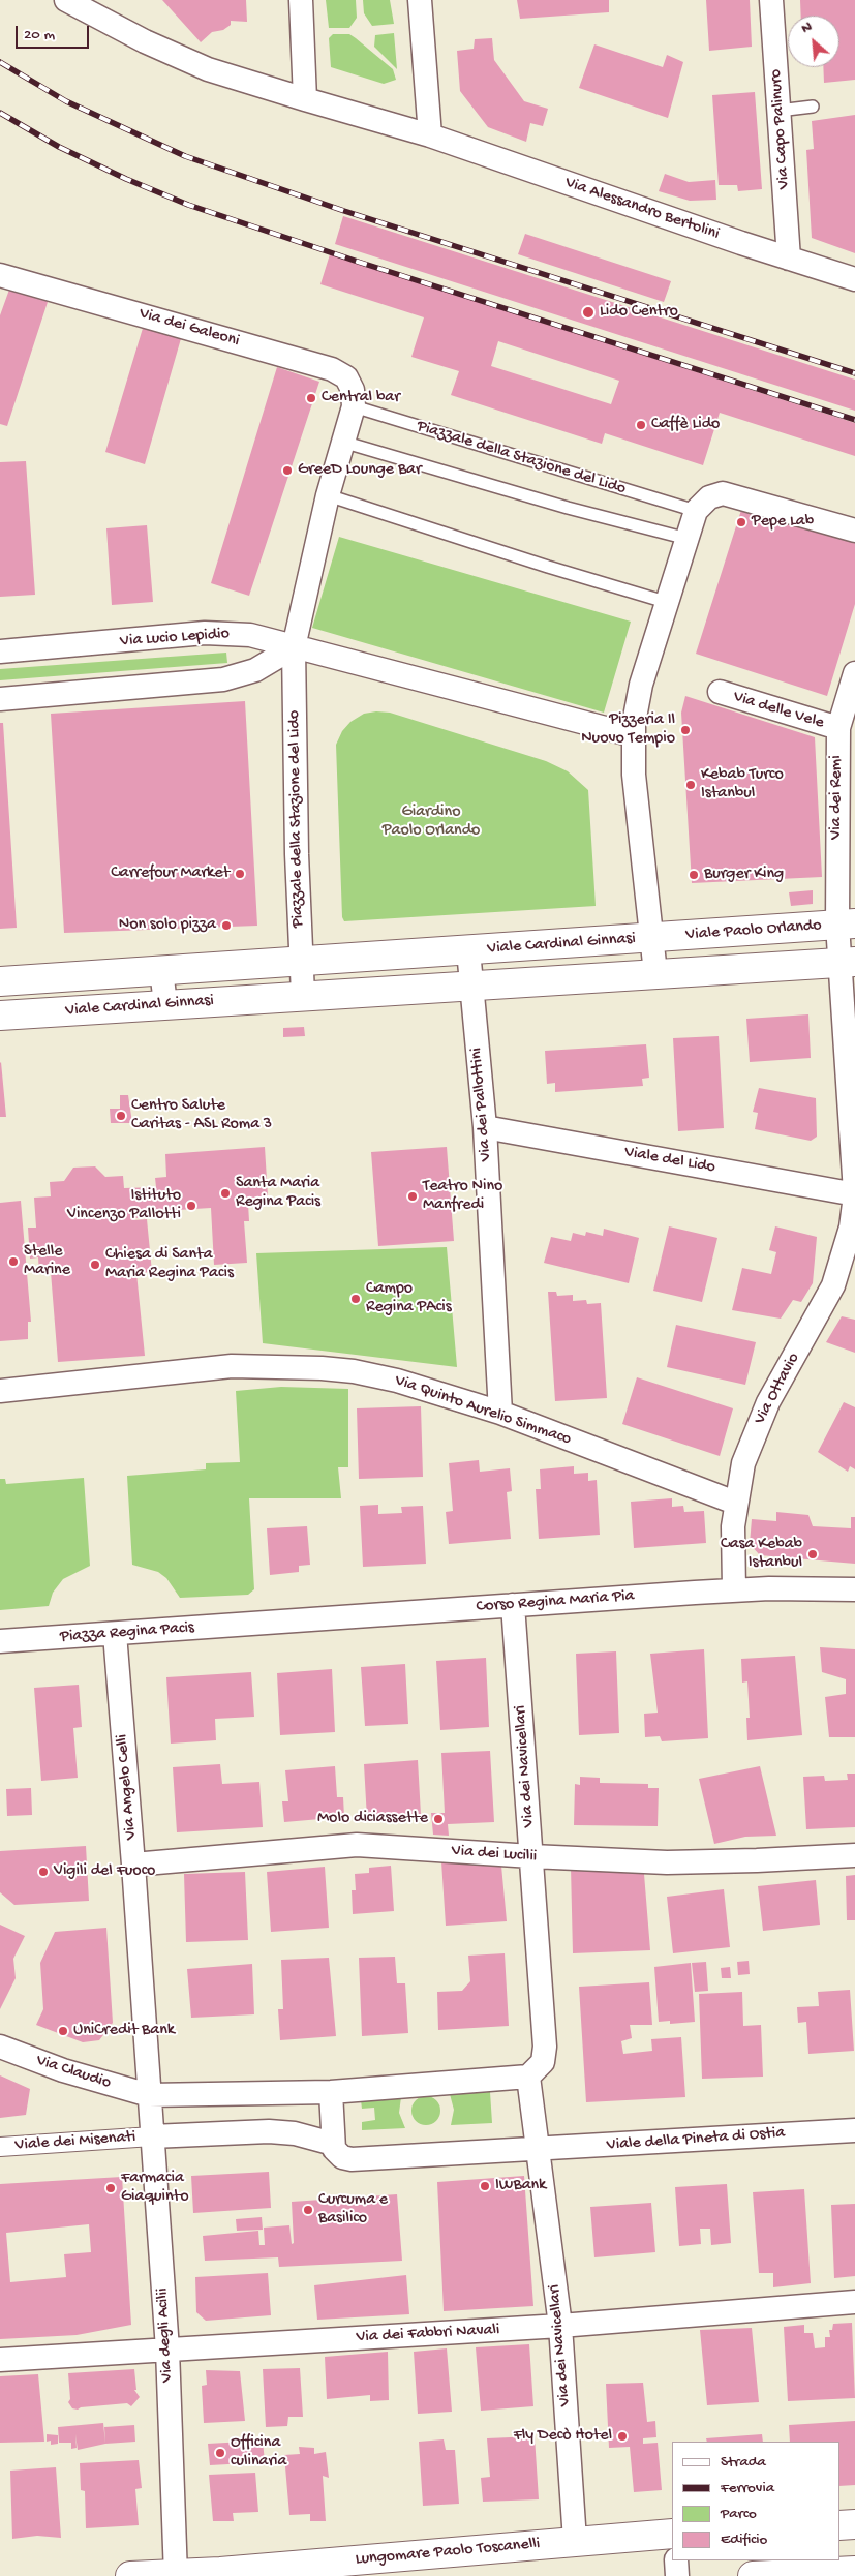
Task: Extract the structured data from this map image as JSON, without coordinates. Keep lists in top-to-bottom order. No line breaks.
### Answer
{"streets":{"street":["Via Capo Palinuro","Via Alessandro Bertolini","Via dei Galeoni","Piazzale della Stazione del Lido","Via Lucio Lepidio","Via delle Vele","Via dei Remi","Viale Paolo Orlando","Viale Cardinal Ginnasi","Via dei Pallottini","Viale del Lido","Via Ottavio","Via Quinto Aurelio Simmaco","Corso Regina Maria Pia","Piazza Regina Pacis","Via dei Navicellari","Via Angelo Celli","Via dei Lucilii","Via Claudio","Viale della Pineta di Ostia","Viale dei Misenati","Via dei Fabbri Navali","Via degli Acilii","Lungomare Paolo Toscanelli"]},"crossings":[["Via Capo Palinuro","Via Alessandro Bertolini"],["Via dei Galeoni","Piazzale della Stazione del Lido"],["Piazzale della Stazione del Lido","Via Lucio Lepidio"],["Piazzale della Stazione del Lido","Viale Cardinal Ginnasi"],["Via delle Vele","Via dei Remi"],["Via dei Remi","Viale Paolo Orlando"],["Via dei Remi","Via Ottavio"],["Viale Paolo Orlando","Viale Cardinal Ginnasi"],["Viale Cardinal Ginnasi","Via dei Pallottini"],["Via dei Pallottini","Viale del Lido"],["Via dei Pallottini","Via Quinto Aurelio Simmaco"],["Viale del Lido","Via Ottavio"],["Via Ottavio","Via Quinto Aurelio Simmaco"],["Via Ottavio","Corso Regina Maria Pia"],["Corso Regina Maria Pia","Piazza Regina Pacis"],["Corso Regina Maria Pia","Via dei Navicellari"],["Piazza Regina Pacis","Via Angelo Celli"],["Via dei Navicellari","Via dei Lucilii"],["Via dei Navicellari","Via Claudio"],["Via dei Navicellari","Viale della Pineta di Ostia"],["Via dei Navicellari","Via dei Fabbri Navali"],["Via dei Navicellari","Lungomare Paolo Toscanelli"],["Via Angelo Celli","Via dei Lucilii"],["Via Angelo Celli","Via Claudio"],["Via Angelo Celli","Via degli Acilii"],["Via Claudio","Via degli Acilii"],["Viale dei Misenati","Via degli Acilii"],["Via dei Fabbri Navali","Via degli Acilii"],["Via degli Acilii","Lungomare Paolo Toscanelli"]],"parks":["Giardino Paolo Orlando"],"places":["Lido Centro","Central bar","Caffè Lido","GreeD Lounge Bar","Pepe Lab","Pizzeria Il Nuovo Tempio","Kebab Turco Istanbul","Carrefour Market","Burger King","Non solo pizza","Centro Salute Caritas - ASL Roma 3","Santa Maria Regina Pacis","Teatro Nino Manfredi","Istituto Vincenzo Pallotti","Stelle Marine","Chiesa di Santa Maria Regina Pacis","Campo Regina PAcis","Casa Kebab Istanbul","Molo diciassette","Vigili del Fuoco","UniCredit Bank","IWBank","Farmacia Giaquinto","Curcuma e Basilico","Fly Decò Hotel","Officina culinaria"],"legend":["Strada","Ferrovia","Parco","Edificio"],"scale_bar":"20 m","north":"top left"}
